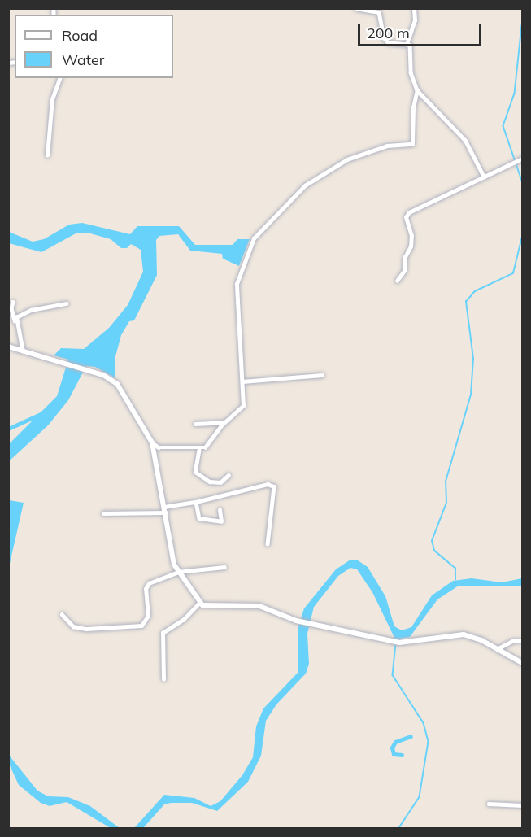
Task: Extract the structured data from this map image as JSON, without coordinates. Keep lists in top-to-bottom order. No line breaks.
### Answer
{"legend":["Road","Water"],"scale_bar":"200 m"}
